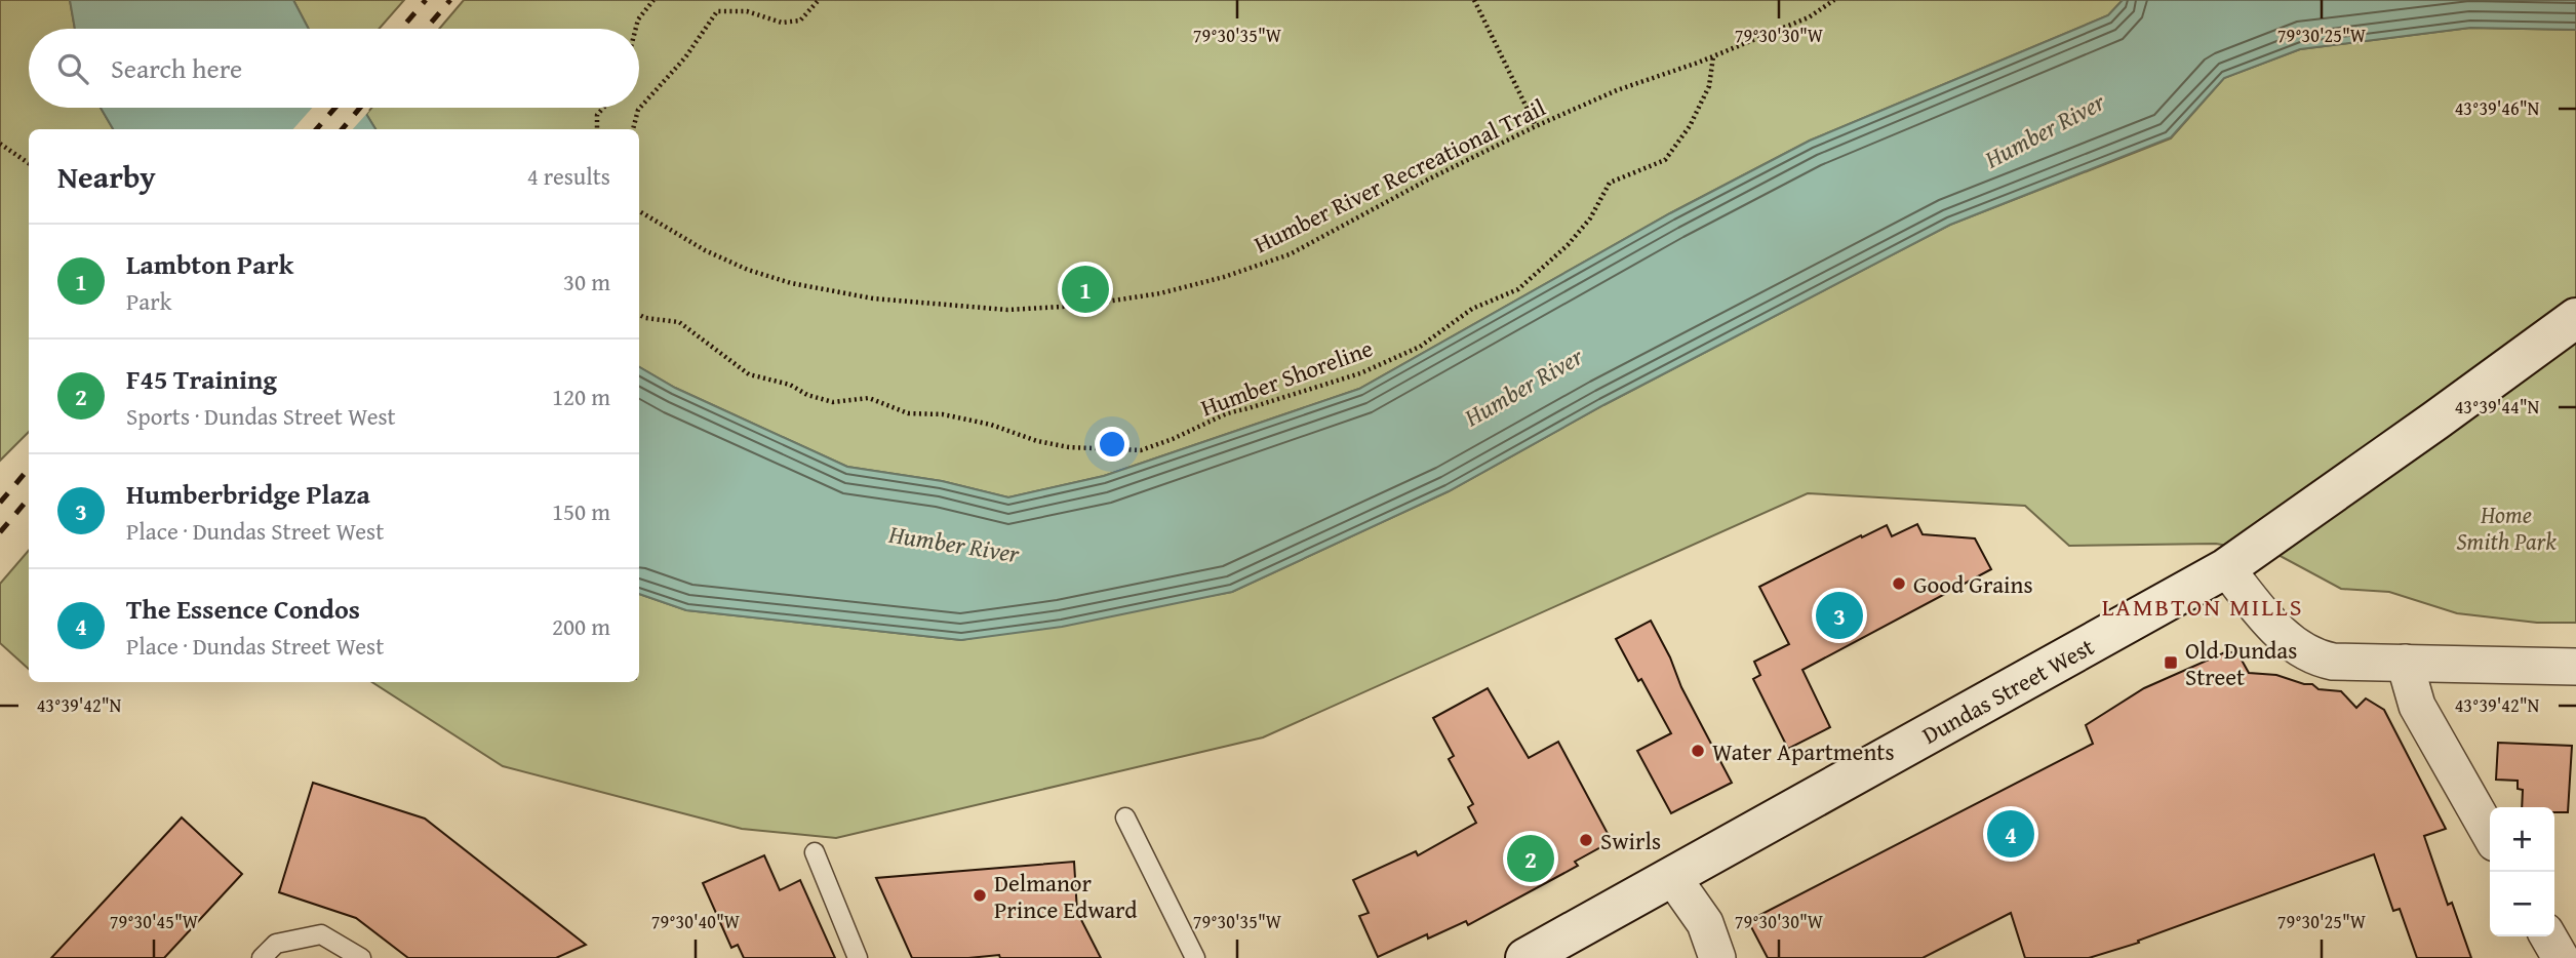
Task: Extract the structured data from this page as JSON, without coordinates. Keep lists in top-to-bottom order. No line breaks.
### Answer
{"streets":{"main road":["Dundas Street West"],"path":["Humber River Recreational Trail","Humber Shoreline"]},"crossings":[["Humber River Recreational Trail","Humber Shoreline"]],"districts":["LAMBTON MILLS"],"water":["Humber River"],"parks":["Home Smith Park"],"places":{"other":["Good Grains","Water Apartments","Swirls","Delmanor Prince Edward"],"transit":["Old Dundas Street"]},"page":{"search":"Search here","heading":["Nearby","4 results"],"list":[{"mark":"1","name":"Lambton Park","note":"Park","value":"30 m"},{"mark":"2","name":"F45 Training","note":"Sports · Dundas Street West","value":"120 m"},{"mark":"3","name":"Humberbridge Plaza","note":"Place · Dundas Street West","value":"150 m"},{"mark":"4","name":"The Essence Condos","note":"Place · Dundas Street West","value":"200 m"}],"pins":["1","3","4","2"],"map_buttons":["+","−"]},"coordinates":["79°30'35\"W","79°30'30\"W","79°30'25\"W","43°39'46\"N","43°39'44\"N","43°39'42\"N","79°30'45\"W","79°30'40\"W"]}
